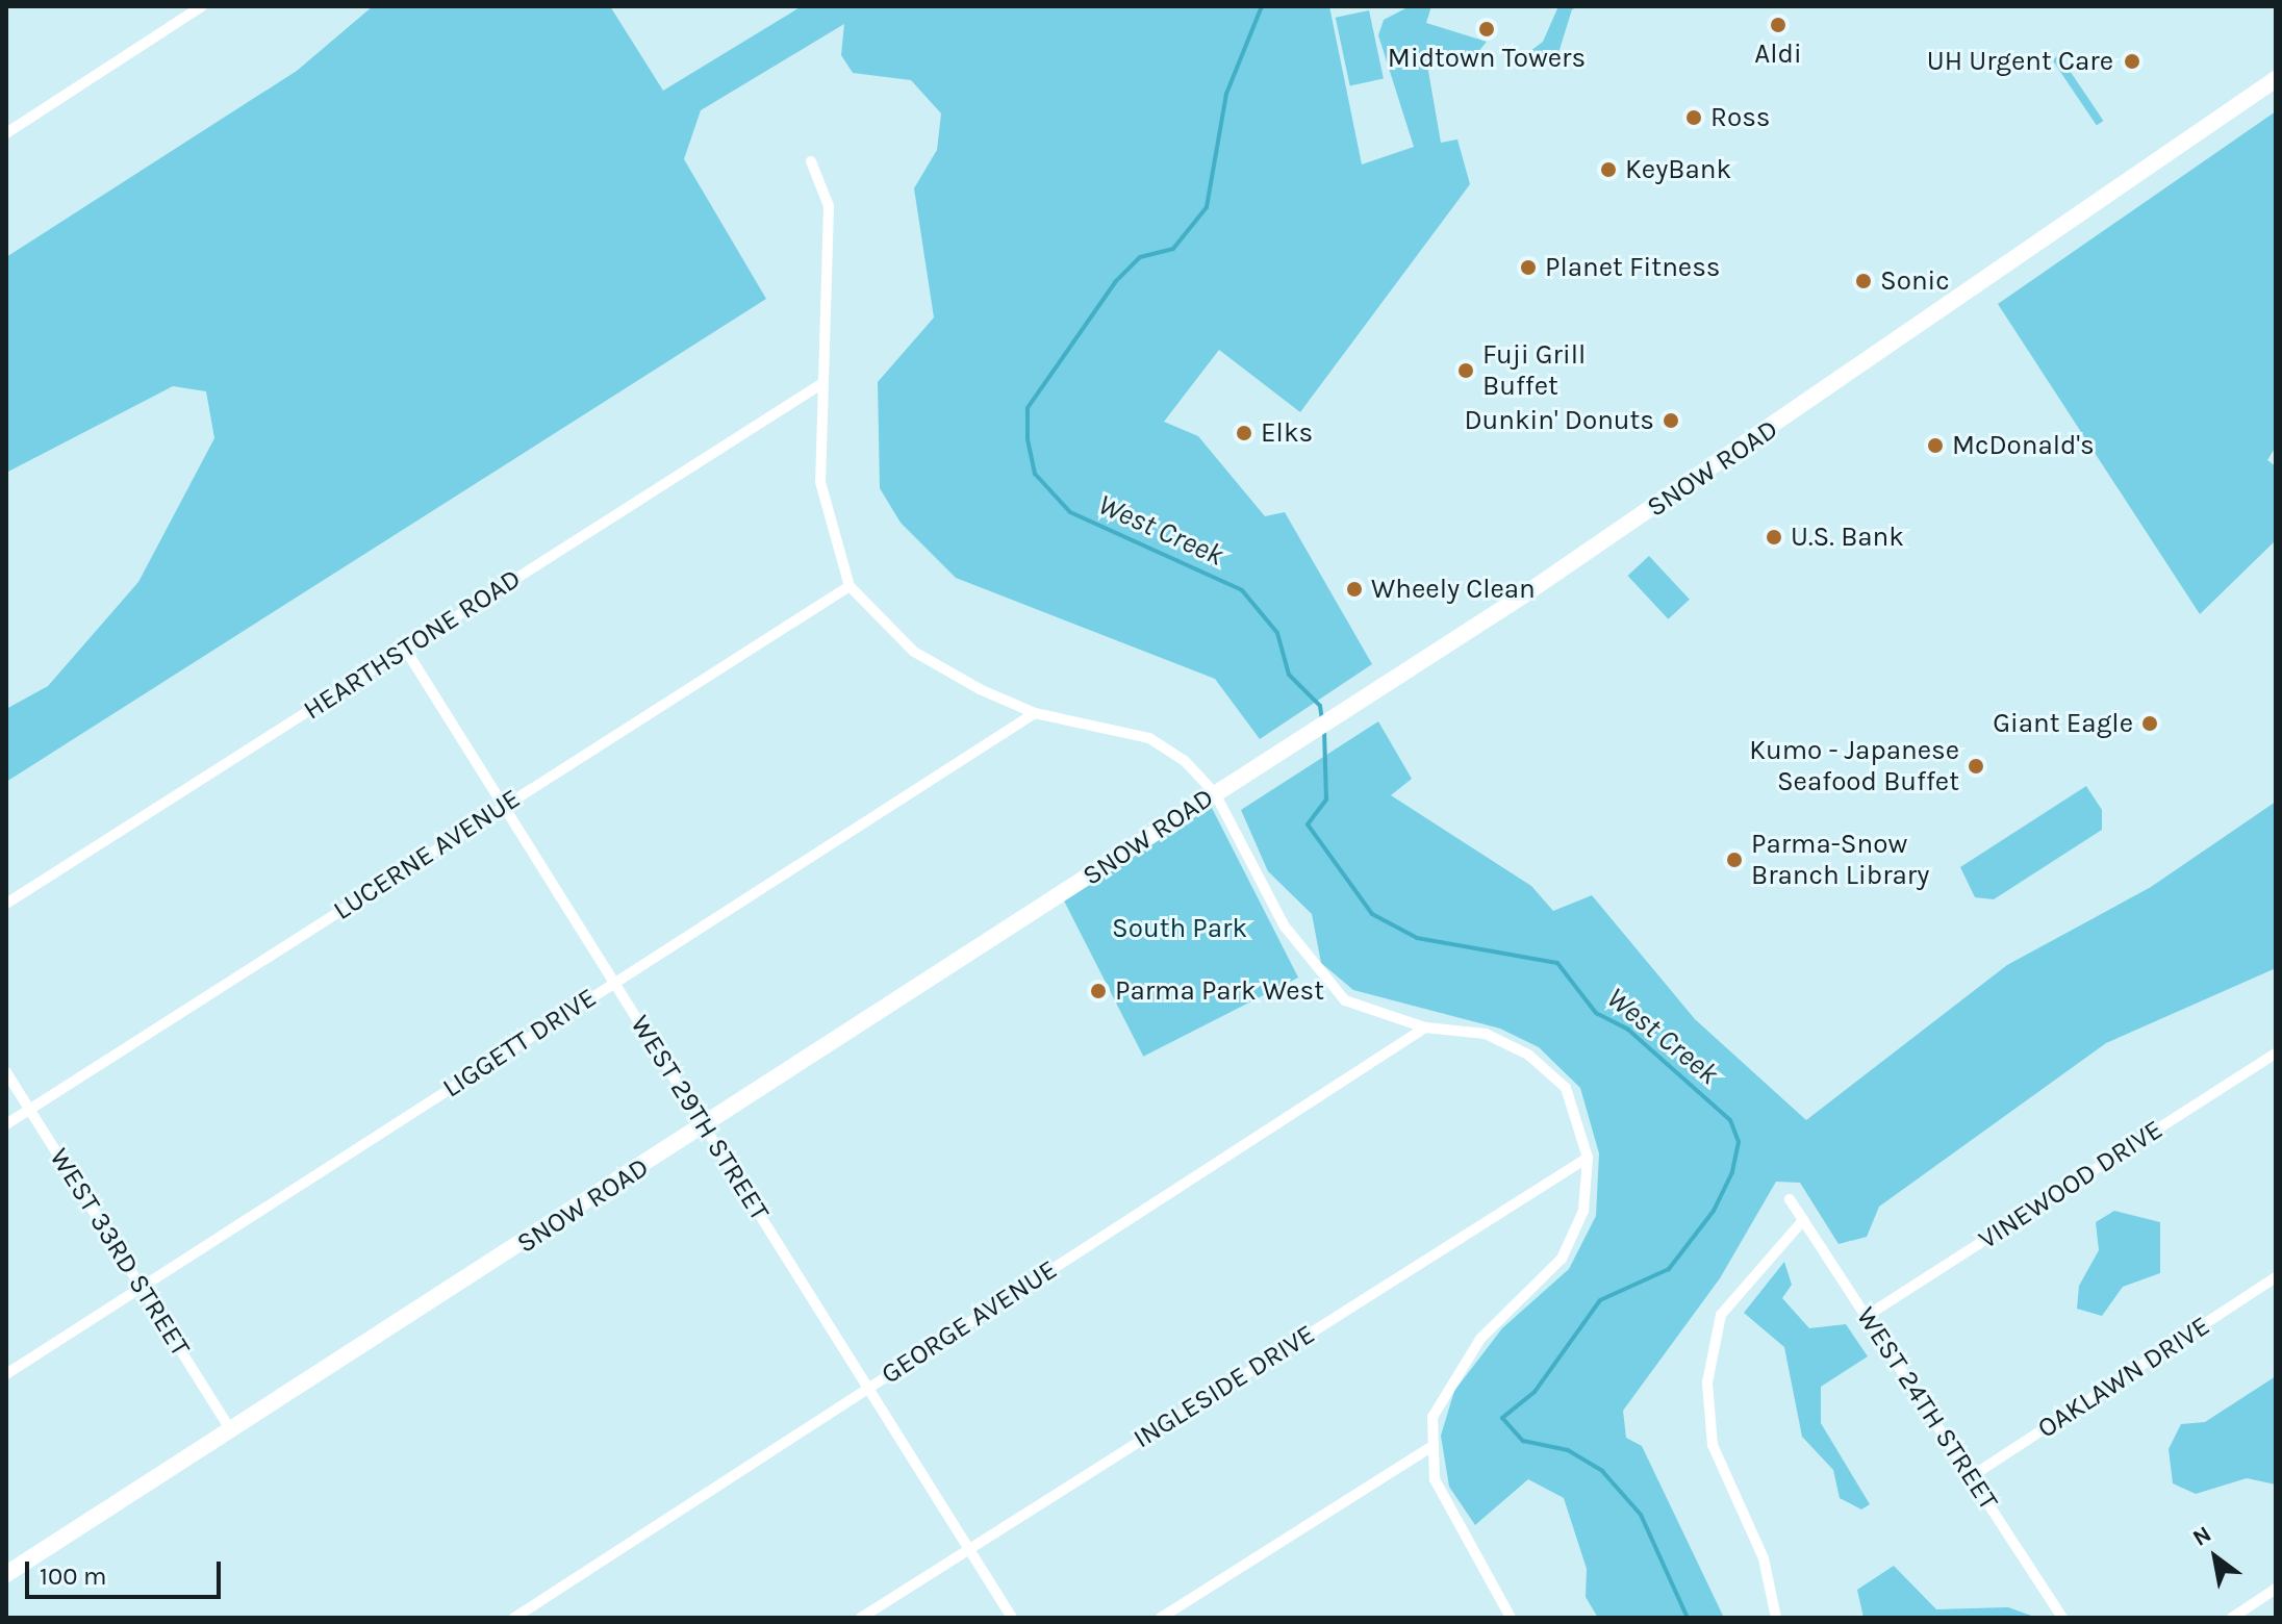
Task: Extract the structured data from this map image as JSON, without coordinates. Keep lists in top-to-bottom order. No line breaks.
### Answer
{"streets":{"main road":["SNOW ROAD"],"street":["HEARTHSTONE ROAD","LUCERNE AVENUE","LIGGETT DRIVE","WEST 29TH STREET","VINEWOOD DRIVE","WEST 33RD STREET","GEORGE AVENUE","OAKLAWN DRIVE","INGLESIDE DRIVE","WEST 24TH STREET"]},"crossings":[["SNOW ROAD","WEST 29TH STREET"],["SNOW ROAD","WEST 33RD STREET"],["HEARTHSTONE ROAD","WEST 29TH STREET"],["LUCERNE AVENUE","WEST 29TH STREET"],["LUCERNE AVENUE","WEST 33RD STREET"],["LIGGETT DRIVE","WEST 29TH STREET"],["LIGGETT DRIVE","WEST 33RD STREET"],["WEST 29TH STREET","GEORGE AVENUE"],["WEST 29TH STREET","INGLESIDE DRIVE"],["VINEWOOD DRIVE","WEST 24TH STREET"],["OAKLAWN DRIVE","WEST 24TH STREET"]],"water":["West Creek"],"parks":["South Park"],"places":["Aldi","Midtown Towers","UH Urgent Care","Ross","KeyBank","Planet Fitness","Sonic","Fuji Grill Buffet","Dunkin' Donuts","Elks","McDonald's","U.S. Bank","Wheely Clean","Giant Eagle","Kumo - Japanese Seafood Buffet","Parma-Snow Branch Library","Parma Park West"],"scale_bar":"100 m","north":"top left"}
